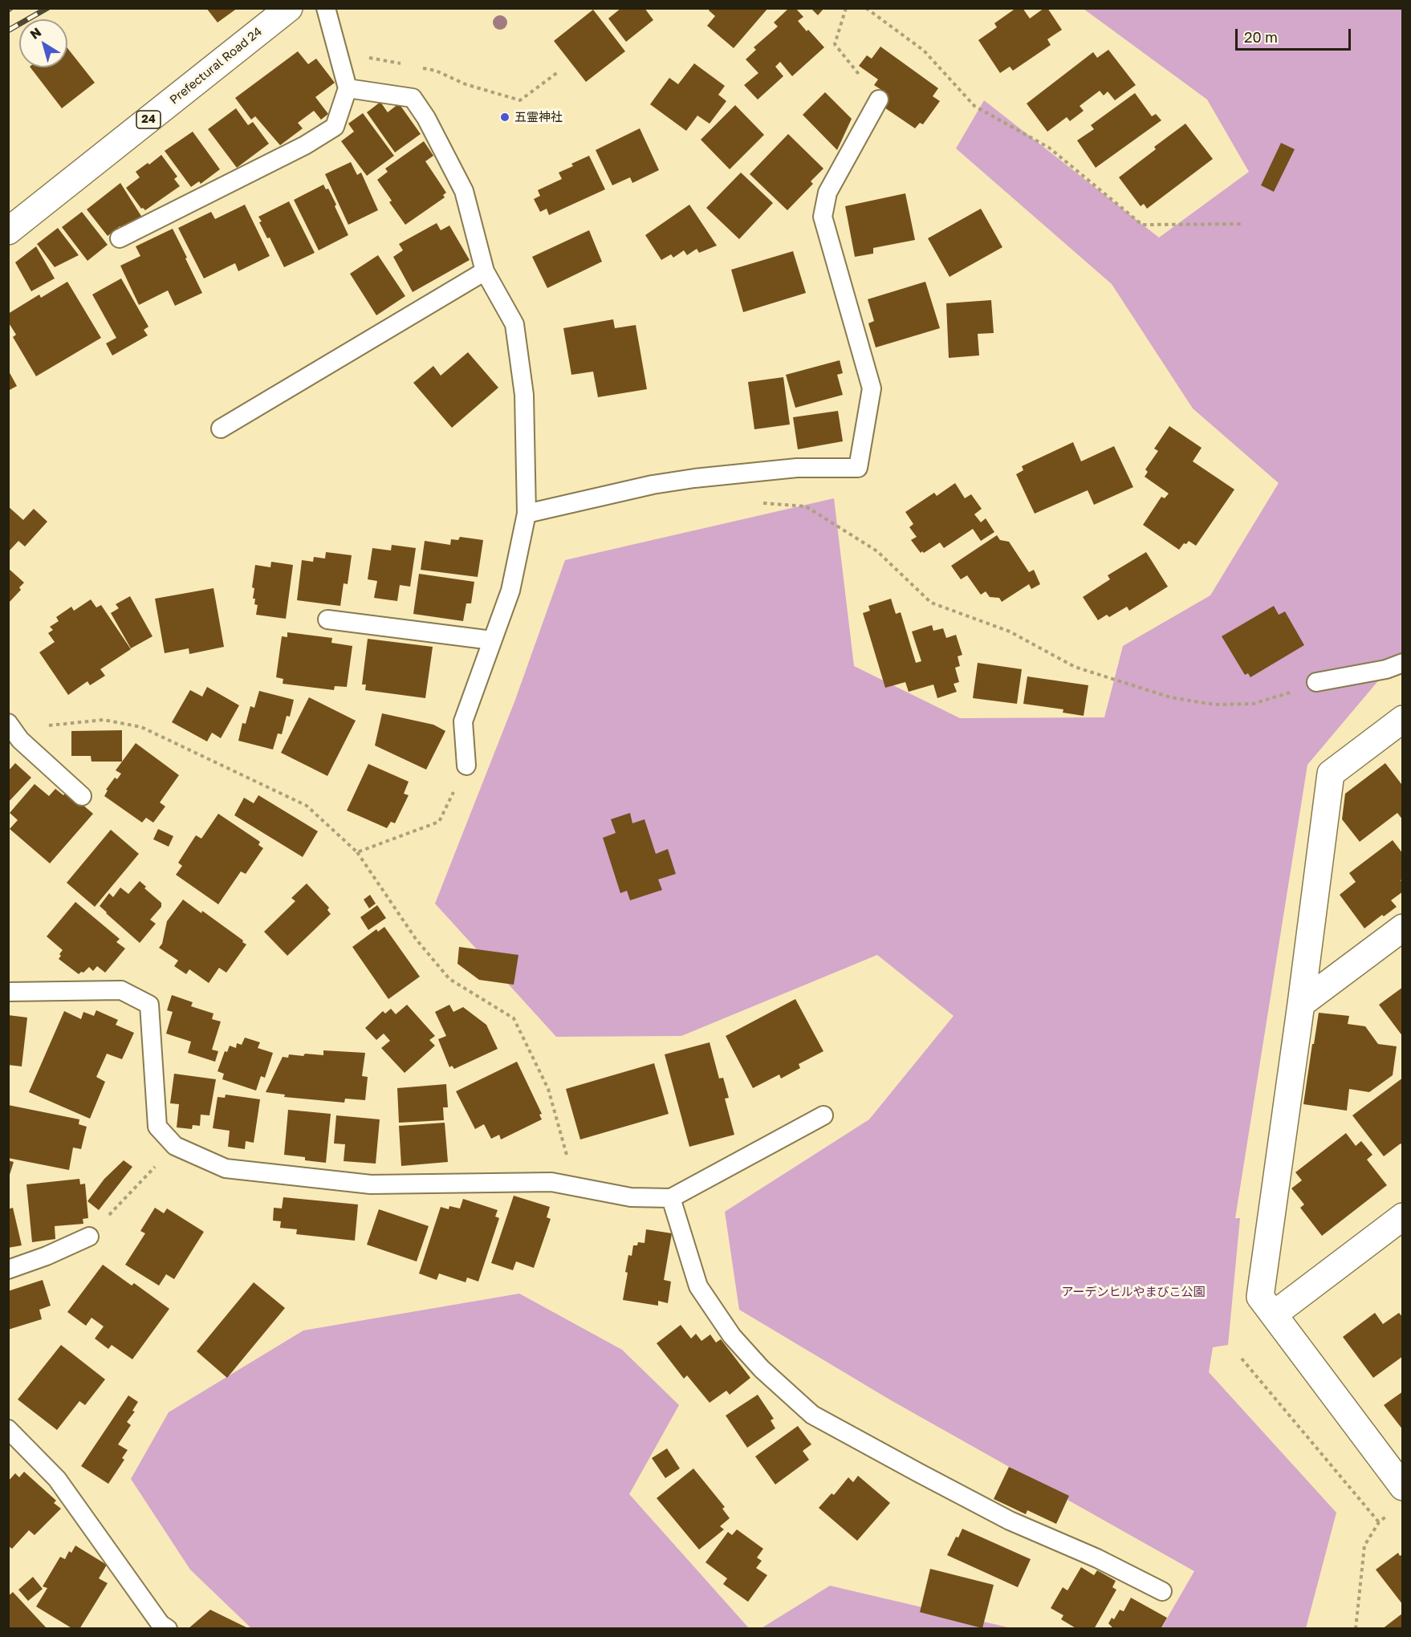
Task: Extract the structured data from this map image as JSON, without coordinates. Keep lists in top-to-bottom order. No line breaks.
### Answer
{"streets":{"street":["Prefectural Road 24","24"]},"parks":["アーデンヒルやまびこ公園"],"places":["五霊神社"],"scale_bar":"20 m","north":"top left"}
